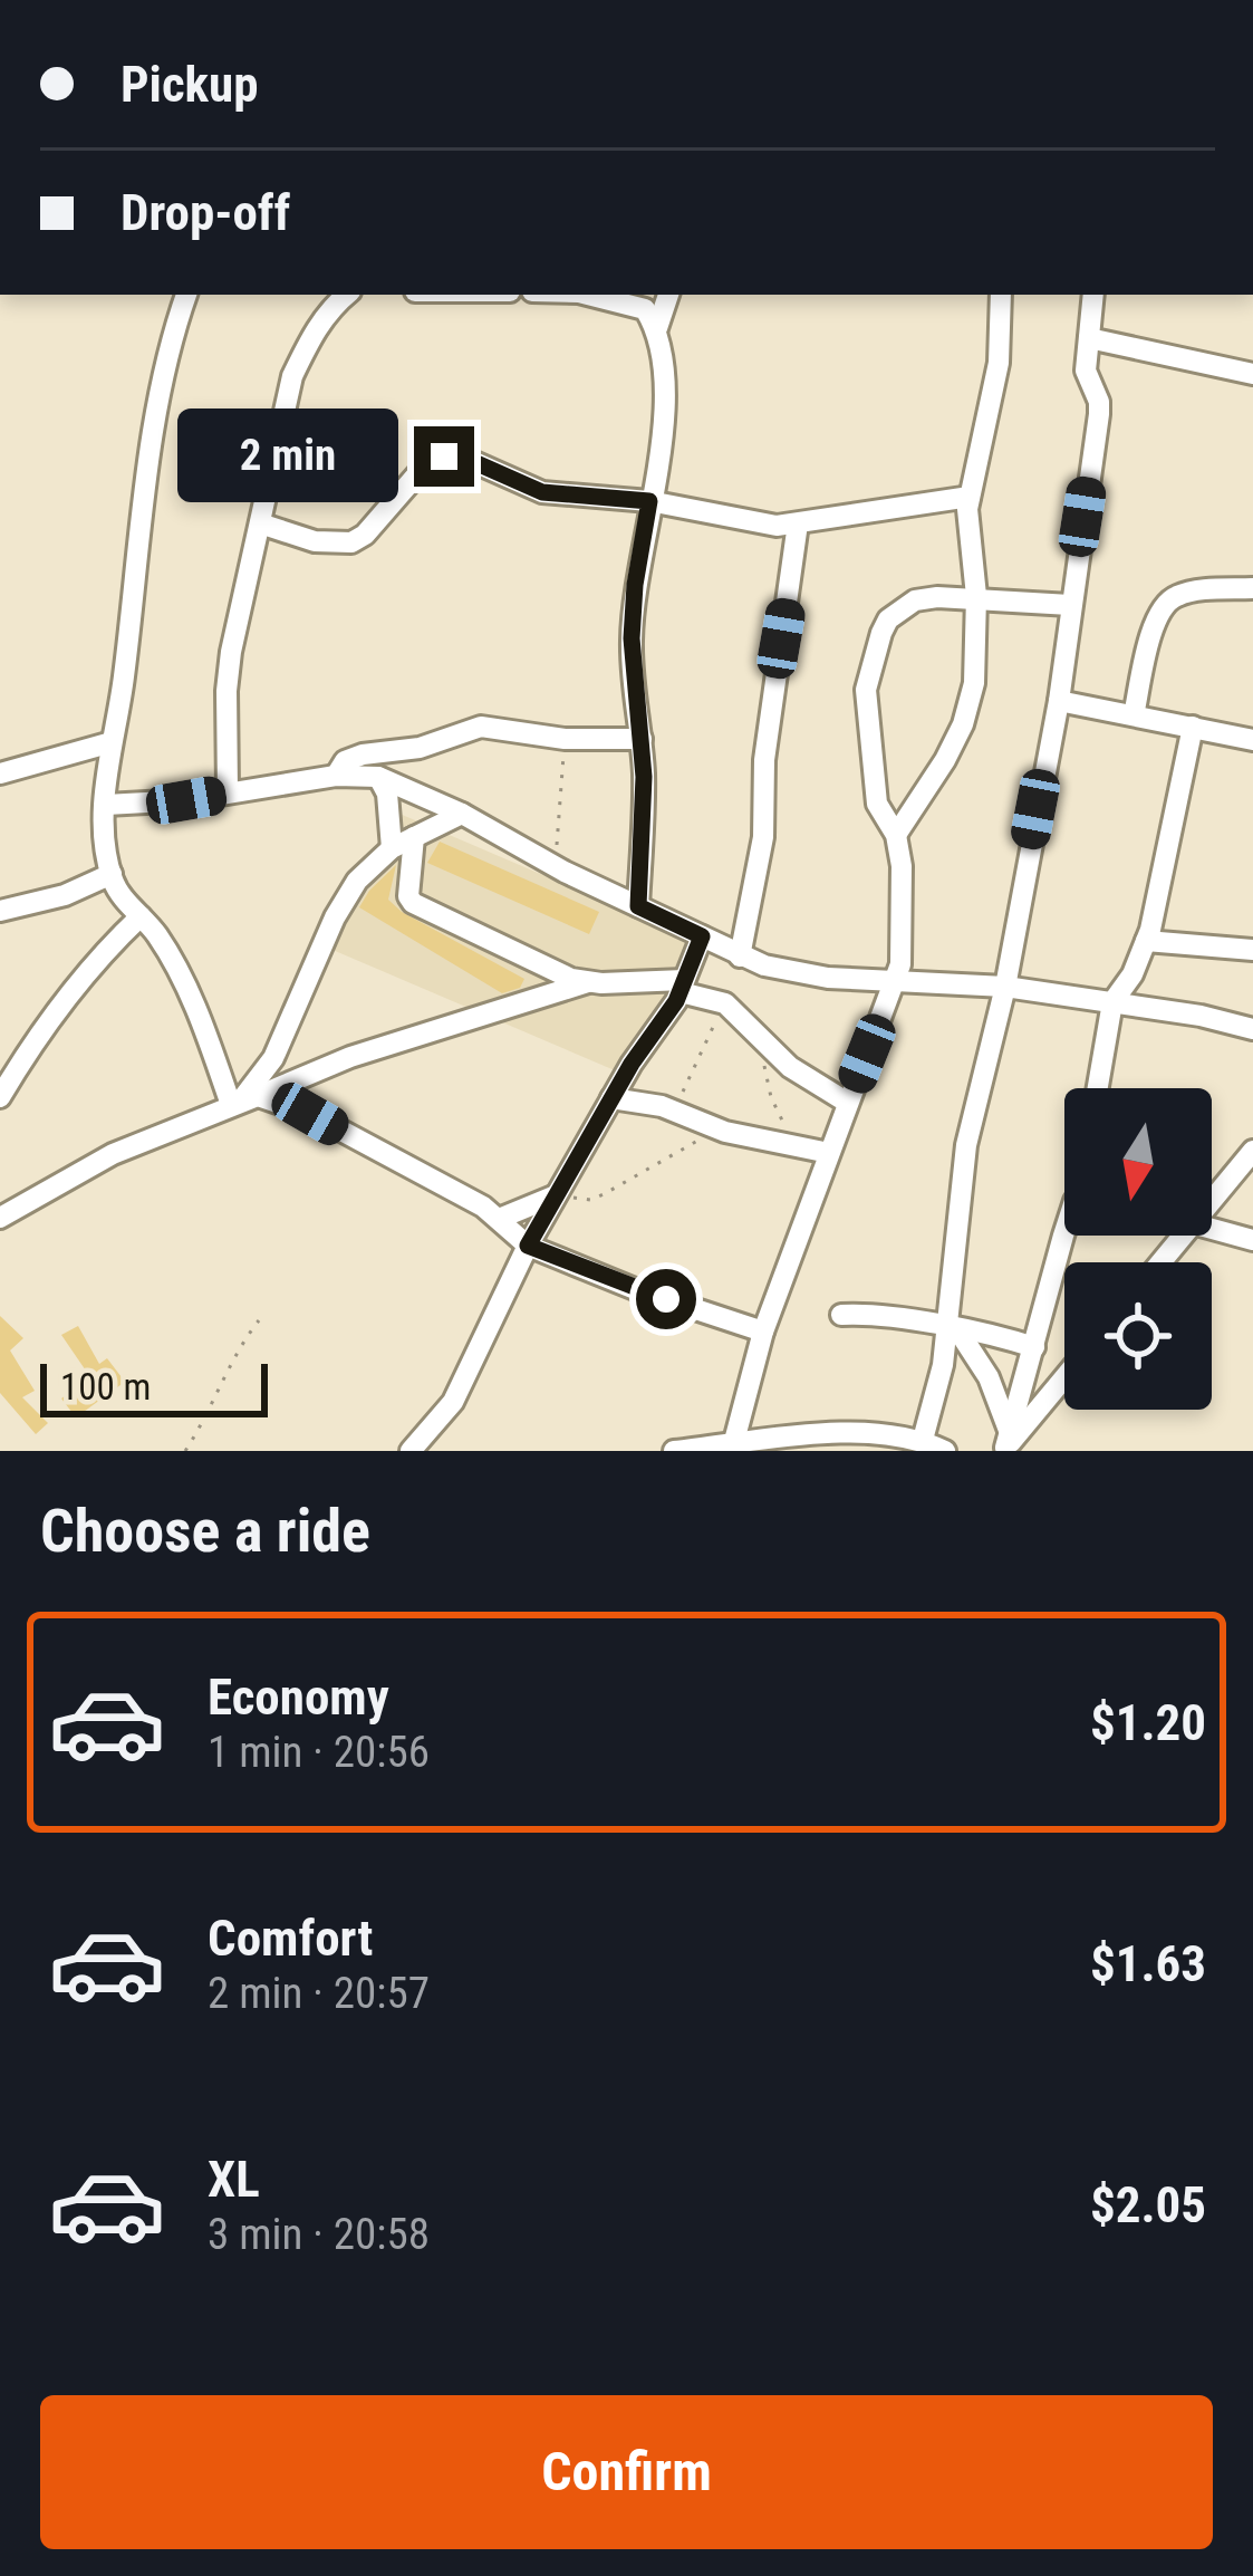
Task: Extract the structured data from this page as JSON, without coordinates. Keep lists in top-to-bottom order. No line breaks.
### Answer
{"scale_bar":"100 m","north":"bottom","page":{"banner":["Pickup","Drop-off"],"bubble":"2 min","scale":"100 m","heading":"Choose a ride","list":[{"name":"Economy","note":"1 min · 20:56","value":"$1.20"},{"name":"Comfort","note":"2 min · 20:57","value":"$1.63"},{"name":"XL","note":"3 min · 20:58","value":"$2.05"}],"buttons":"Confirm"}}
